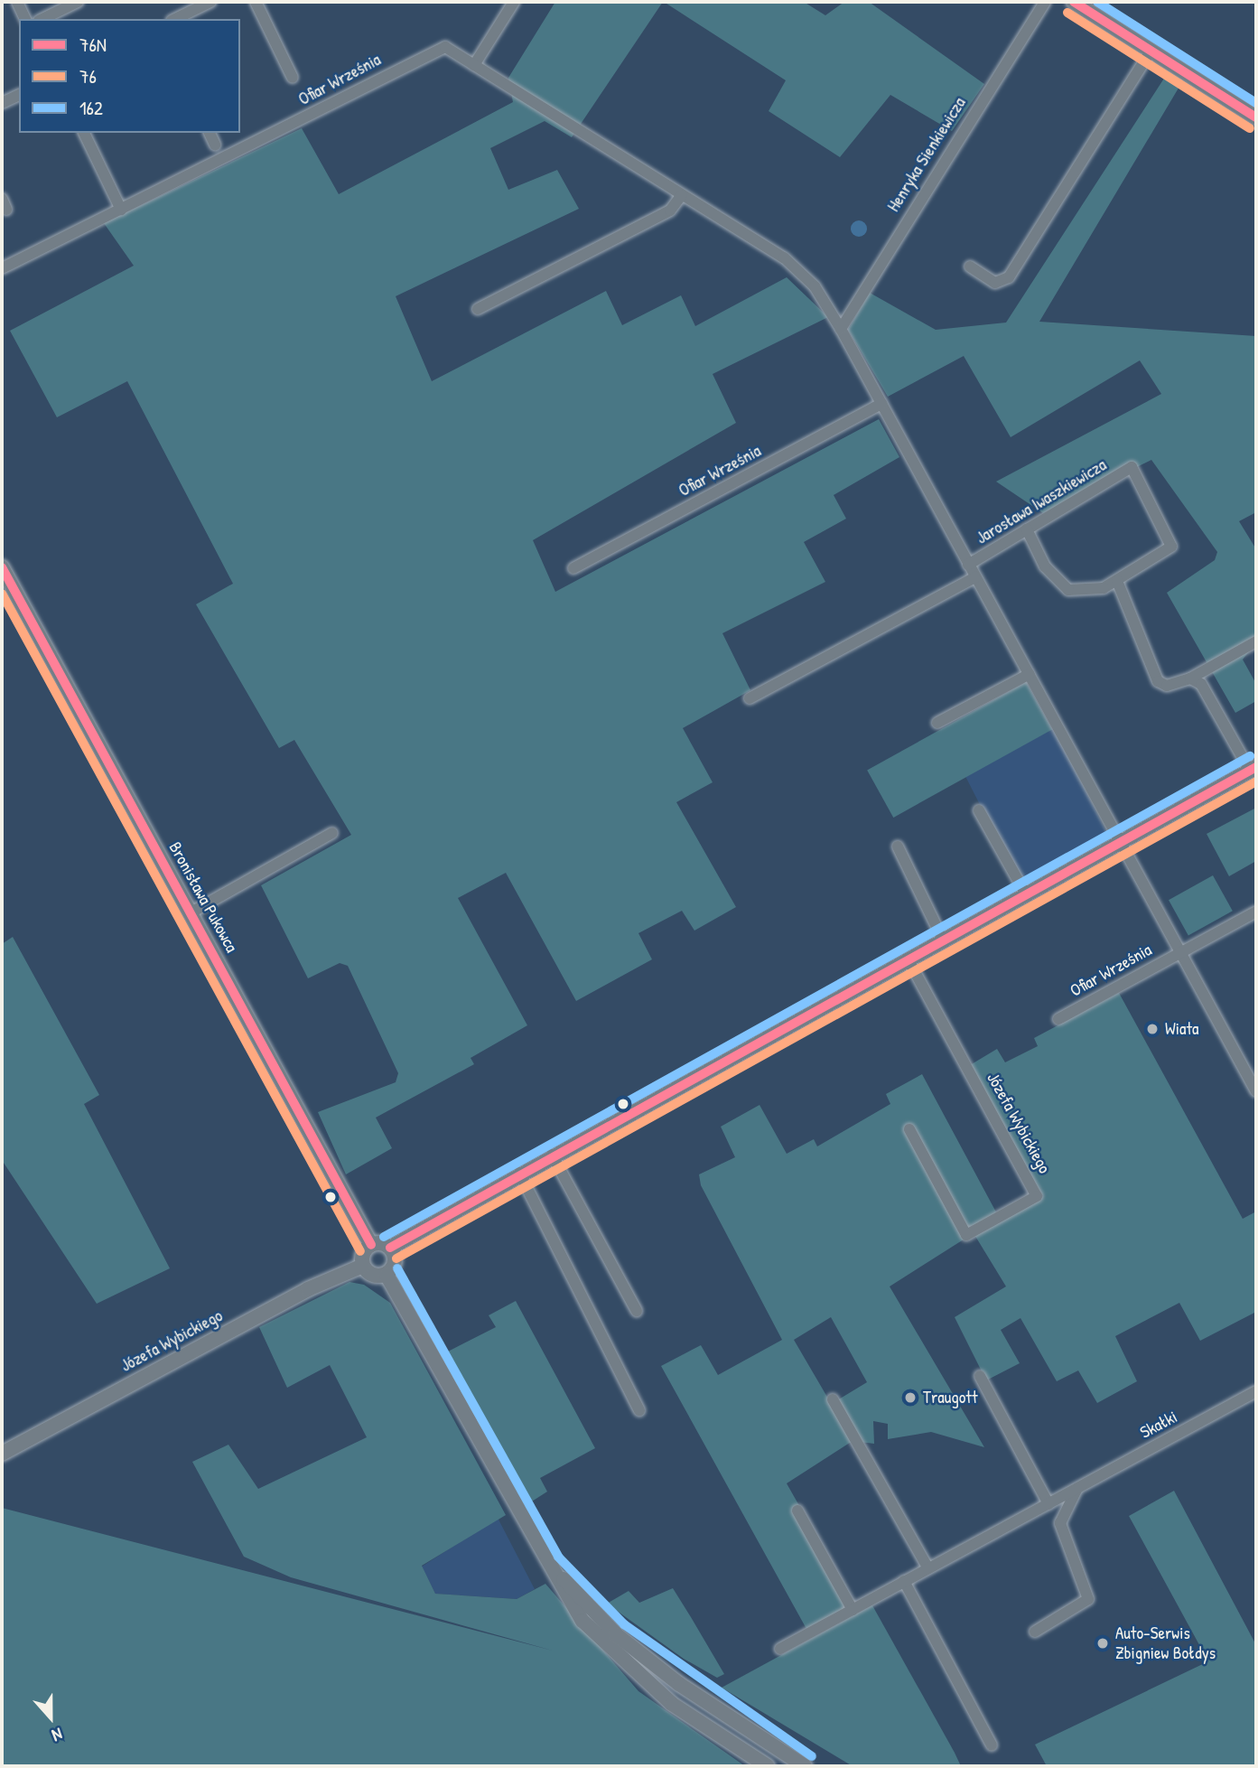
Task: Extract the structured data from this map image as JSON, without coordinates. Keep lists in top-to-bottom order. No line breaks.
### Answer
{"streets":{"street":["Ofiar Września","Henryka Sienkiewicza","Jarosława Iwaszkiewicza","Bronisława Pukowca","Józefa Wybickiego","Skałki"]},"crossings":[["Ofiar Września","Henryka Sienkiewicza"],["Ofiar Września","Jarosława Iwaszkiewicza"],["Bronisława Pukowca","Józefa Wybickiego"]],"places":["Wiata","Traugott","Auto-Serwis Zbigniew Bołdys"],"lines":["transit line 76N","transit line 162","transit line 76"],"legend":["76N","76","162"],"north":"bottom"}
